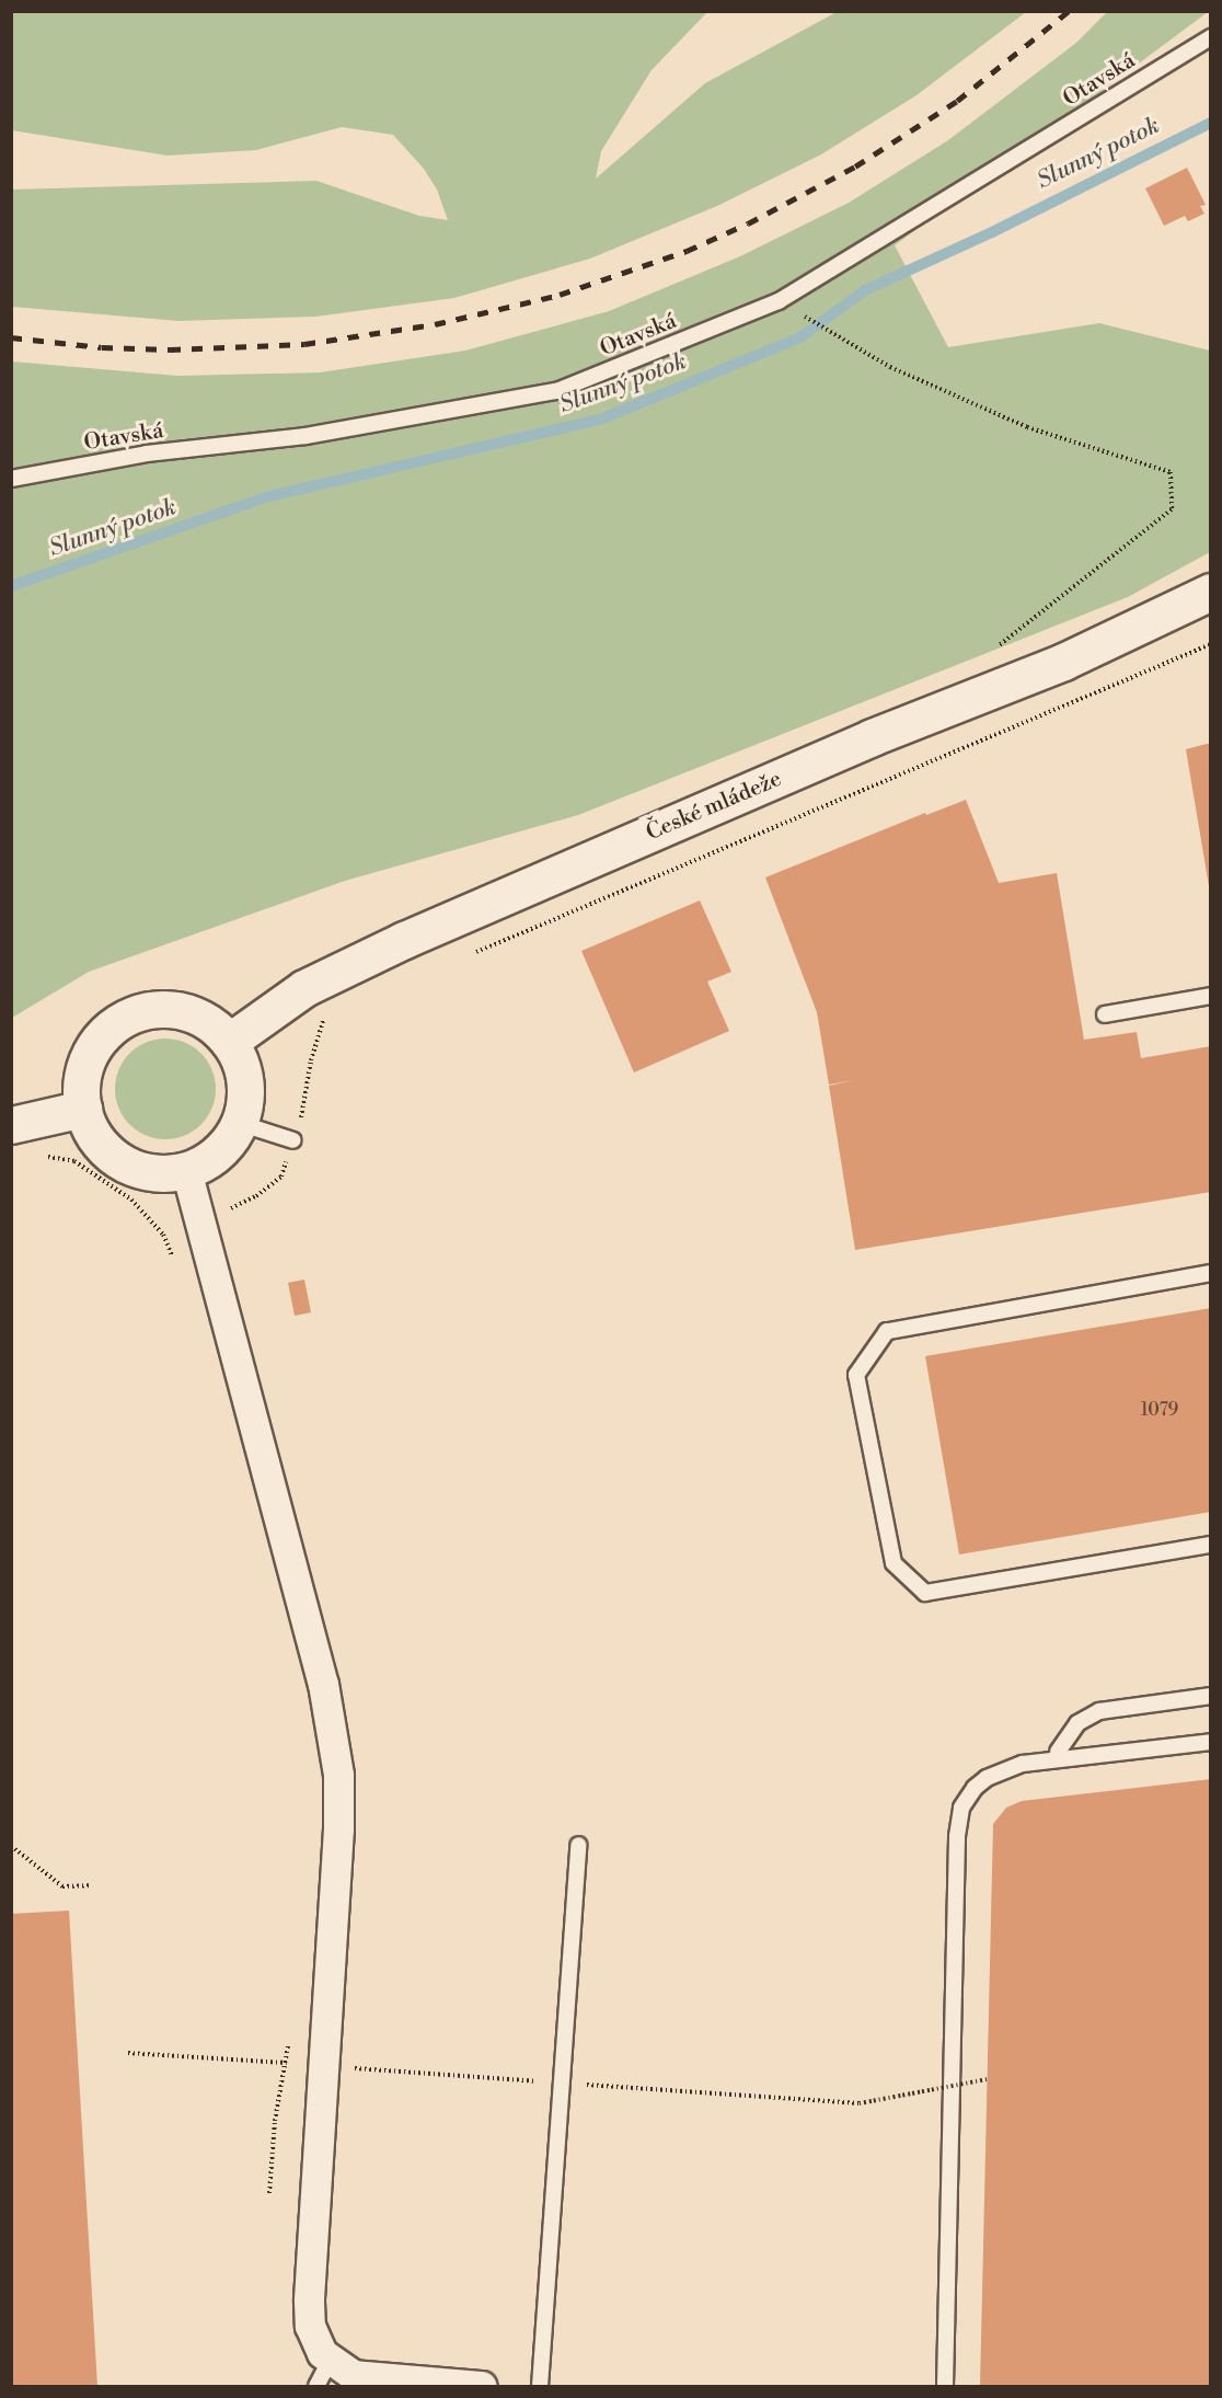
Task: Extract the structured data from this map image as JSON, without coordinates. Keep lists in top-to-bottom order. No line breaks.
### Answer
{"streets":{"street":["České mládeže"],"lane":["Otavská"]},"water":["Slunný potok"],"house_numbers":["1079"]}
